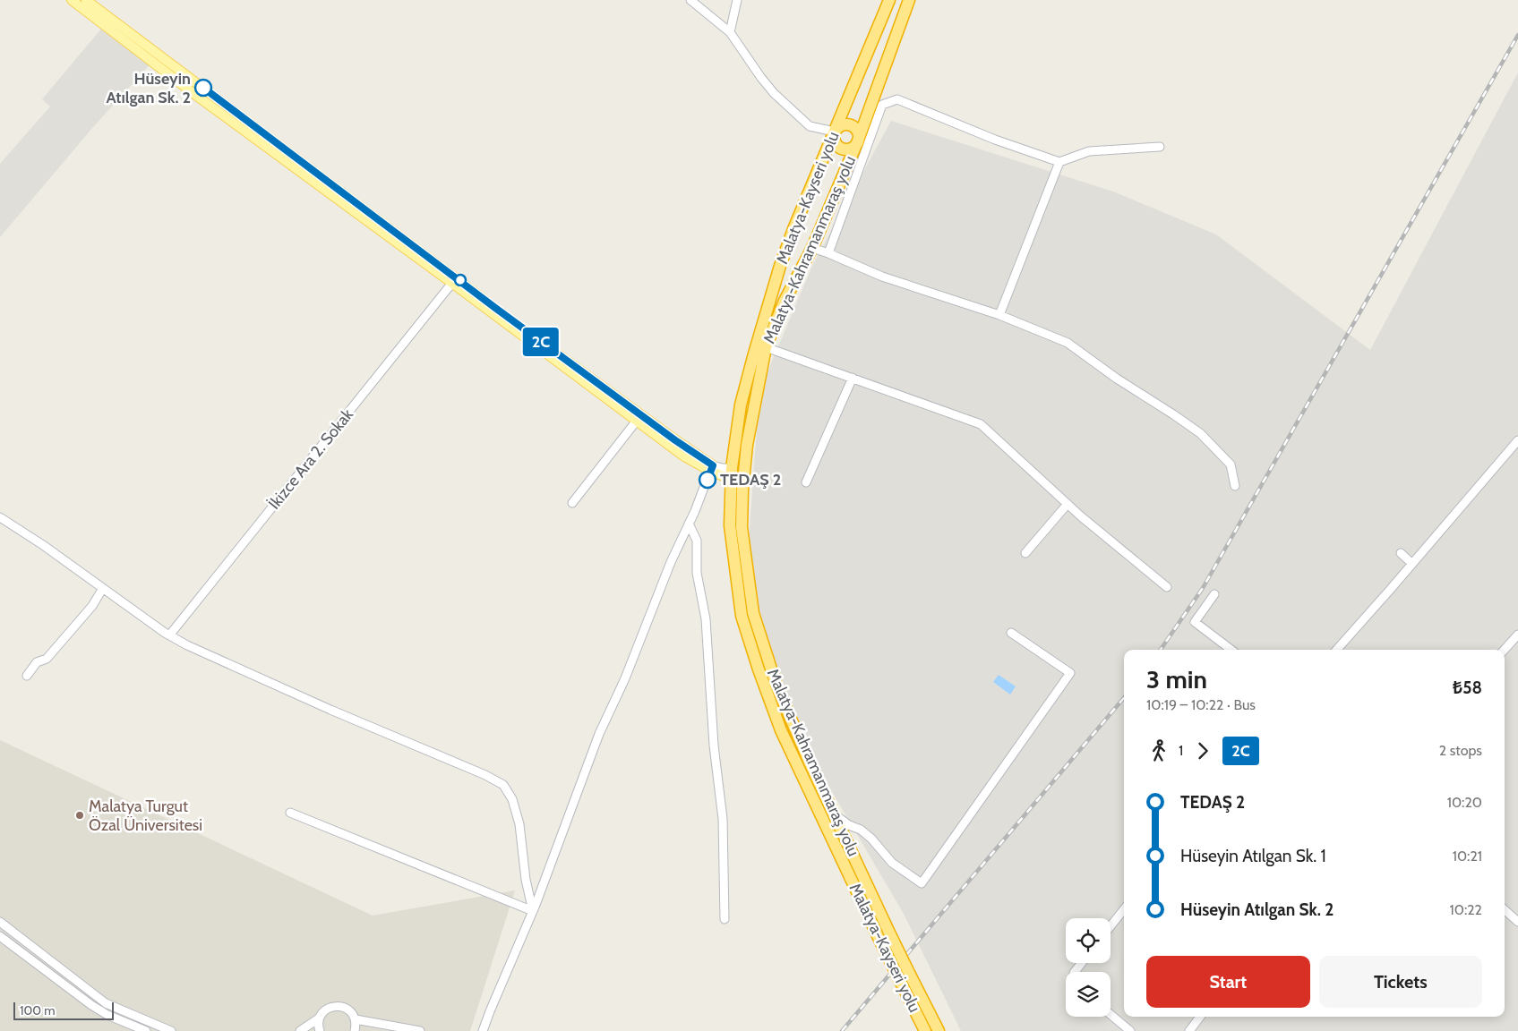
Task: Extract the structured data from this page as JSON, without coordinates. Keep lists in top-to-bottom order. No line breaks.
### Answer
{"streets":{"highway":["Malatya-Kayseri yolu","Malatya-Kahramanmaraş yolu"],"street":["İkizce Ara 2. Sokak"]},"crossings":[["Malatya-Kayseri yolu","Malatya-Kahramanmaraş yolu"]],"places":["Hüseyin Atılgan Sk. 2","TEDAŞ 2","Malatya Turgut Özal Üniversitesi"],"lines":["bus line 2C"],"scale_bar":"100 m","page":{"on_map":"2C","heading":["3 min","10:19 – 10:22 · Bus","₺58"],"legs":["1","2C","2 stops"],"list":[{"name":"TEDAŞ 2","value":"10:20"},{"name":"Hüseyin Atılgan Sk. 1","value":"10:21"},{"name":"Hüseyin Atılgan Sk. 2","value":"10:22"}],"buttons":["Start","Tickets"],"scale":"100 m"}}
